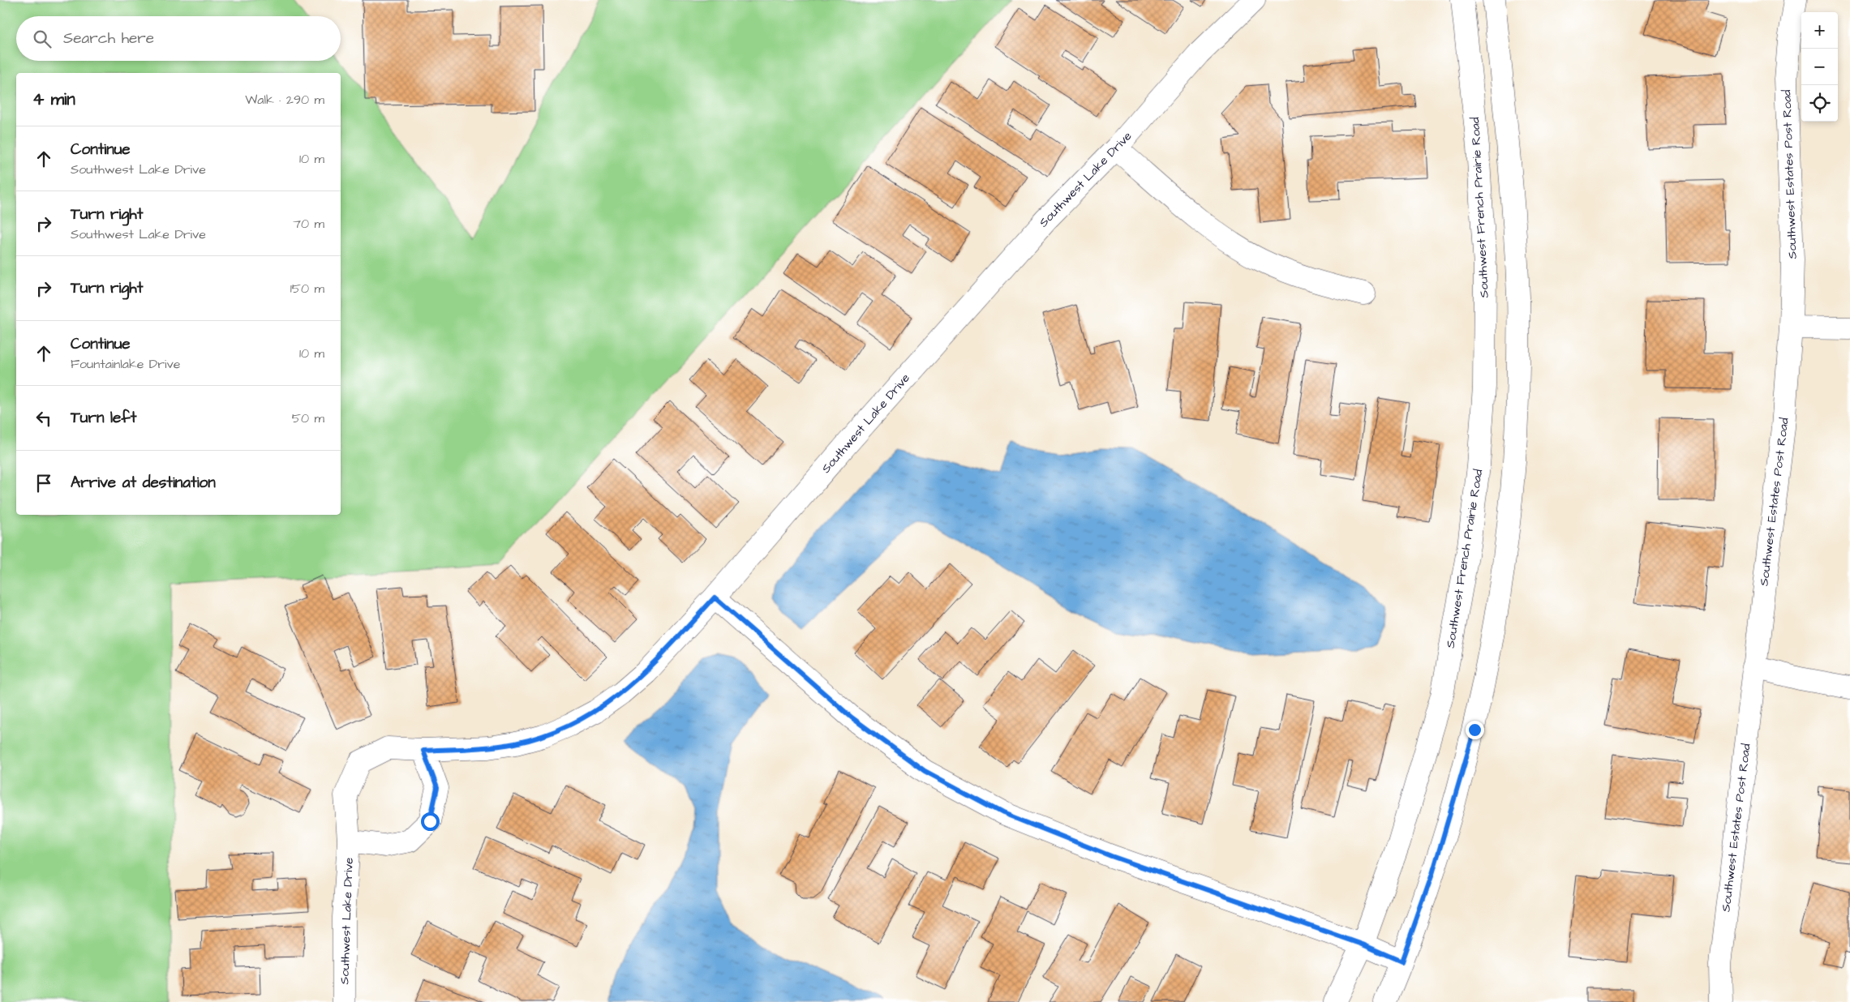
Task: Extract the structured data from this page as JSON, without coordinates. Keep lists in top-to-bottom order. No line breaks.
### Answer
{"streets":{"street":["Southwest Estates Post Road","Southwest Lake Drive","Southwest French Prairie Road"]},"page":{"map_buttons":["+","−"],"search":"Search here","heading":["4 min","Walk · 290 m"],"list":[["Continue","Southwest Lake Drive","10 m"],["Turn right","Southwest Lake Drive","70 m"],["Turn right","150 m"],["Continue","Fountainlake Drive","10 m"],["Turn left","50 m"],"Arrive at destination"]}}
